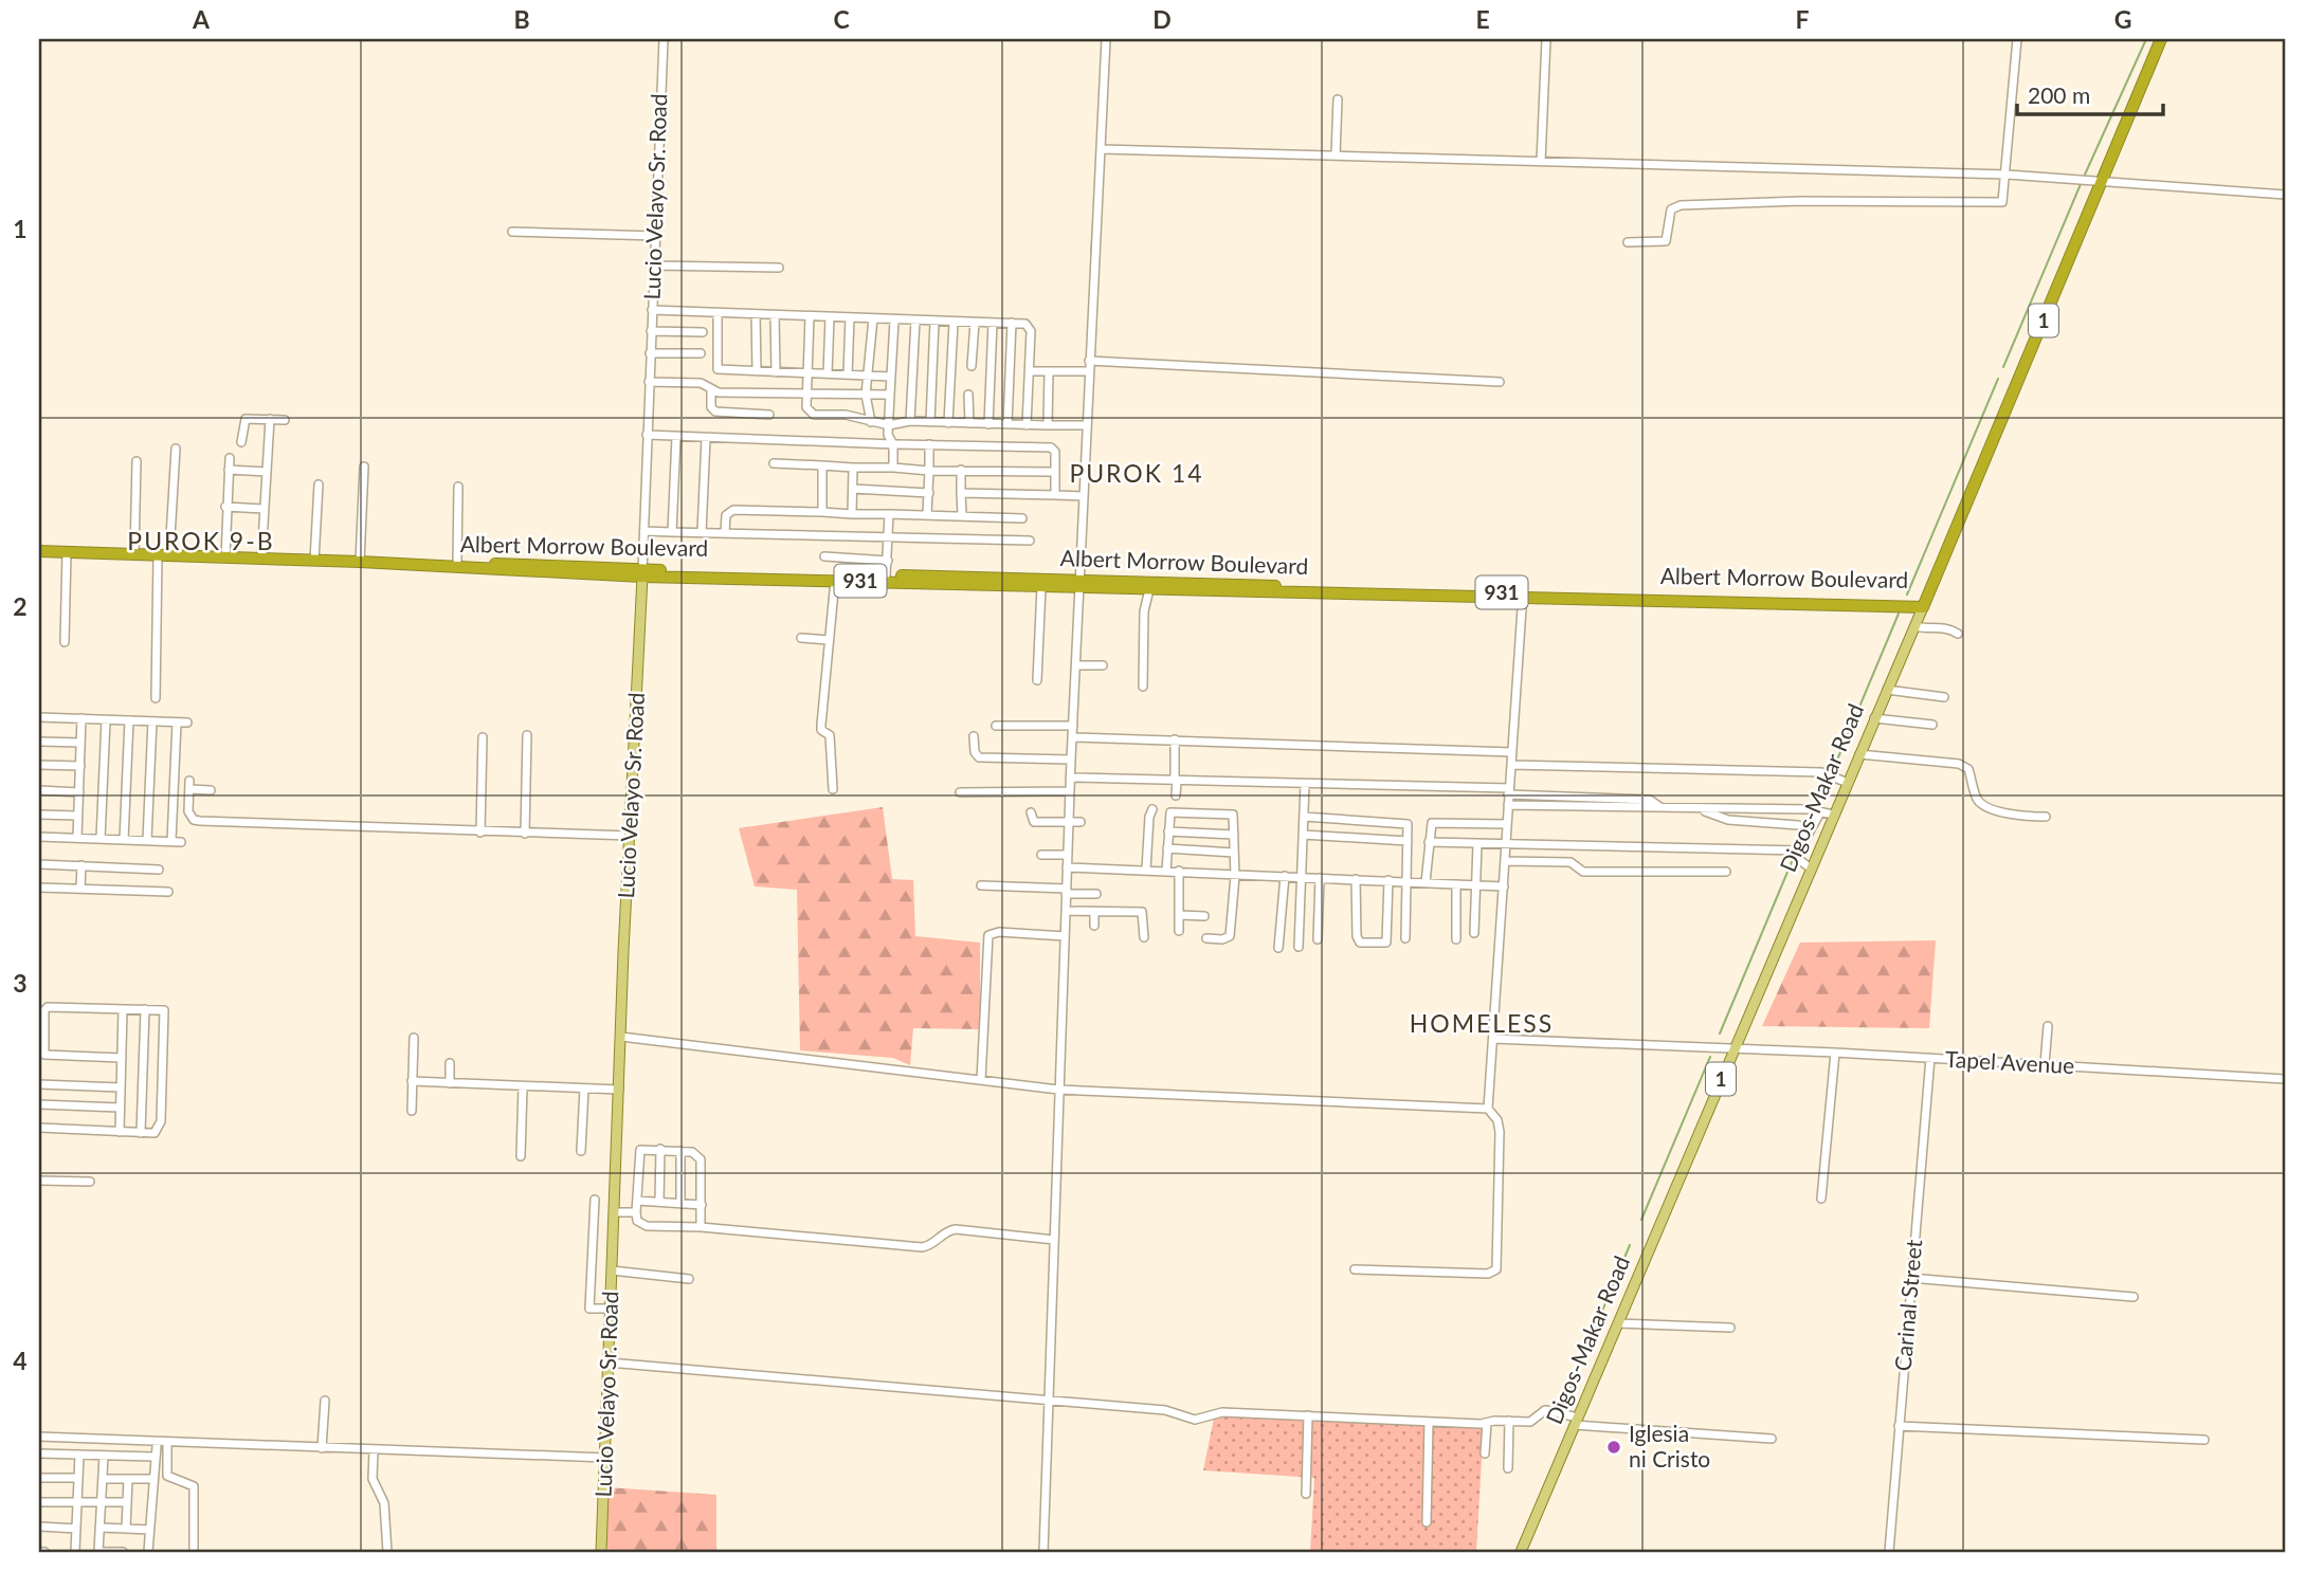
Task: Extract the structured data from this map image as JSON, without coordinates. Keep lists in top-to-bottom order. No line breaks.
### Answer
{"streets":{"highway":["1","Albert Morrow Boulevard","931","Digos-Makar Road"],"main road":["Lucio Velayo Sr. Road"],"street":["Tapel Avenue","Carinal Street"]},"crossings":[["Lucio Velayo Sr. Road","Albert Morrow Boulevard"],["Albert Morrow Boulevard","Digos-Makar Road"],["Digos-Makar Road","Tapel Avenue"],["Tapel Avenue","Carinal Street"]],"districts":["PUROK 14","PUROK 9-B","HOMELESS"],"places":["Iglesia ni Cristo"],"scale_bar":"200 m","grid":{"columns":["A","B","C","D","E","F","G"],"rows":["1","2","3","4"]}}
